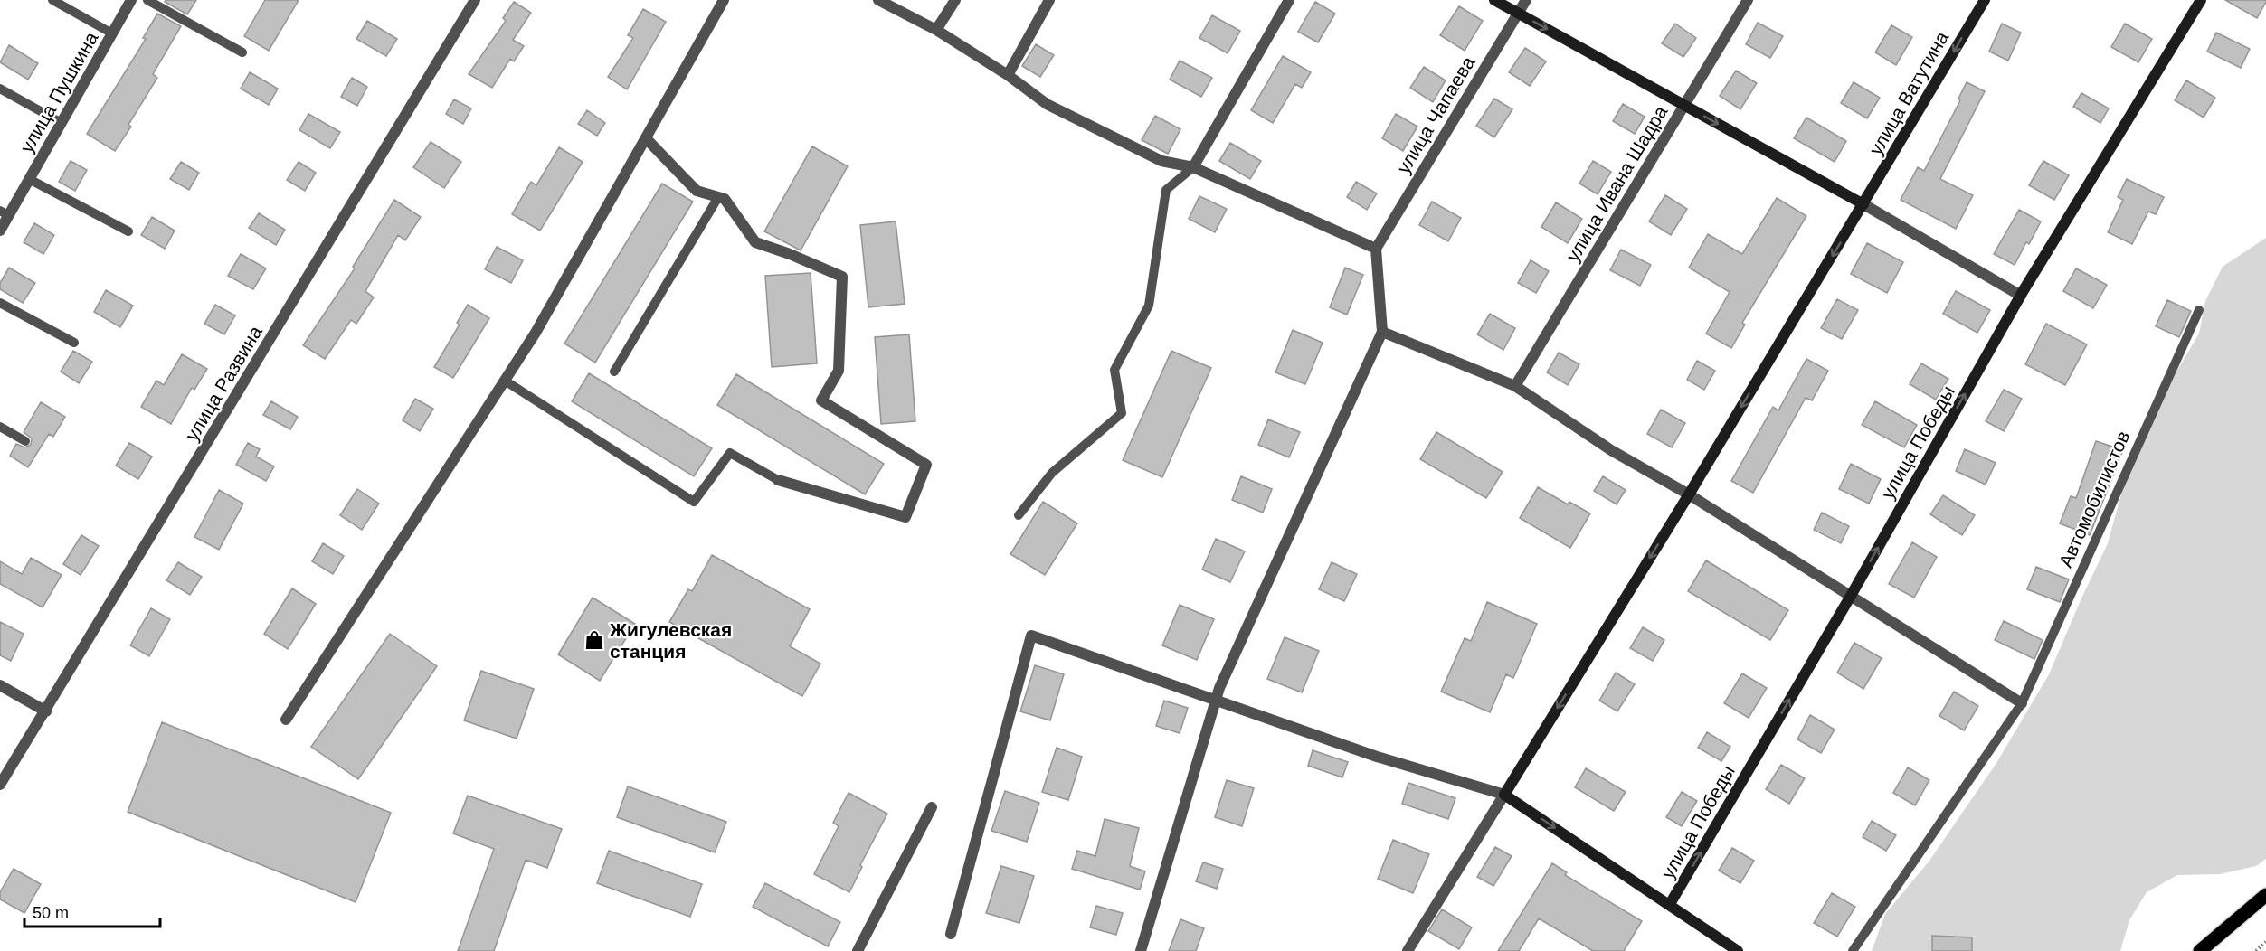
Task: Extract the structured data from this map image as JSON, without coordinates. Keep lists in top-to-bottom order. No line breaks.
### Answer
{"streets":{"street":["улица Пушкина","улица Ватутина","улица Чапаева","улица Ивана Шадра","улица Развина","улица Победы"],"lane":["Автомобилистов"]},"one_way":["улица Ватутина","улица Победы"],"places":{"shop":["Жигулевская станция"]},"scale_bar":"50 m"}
